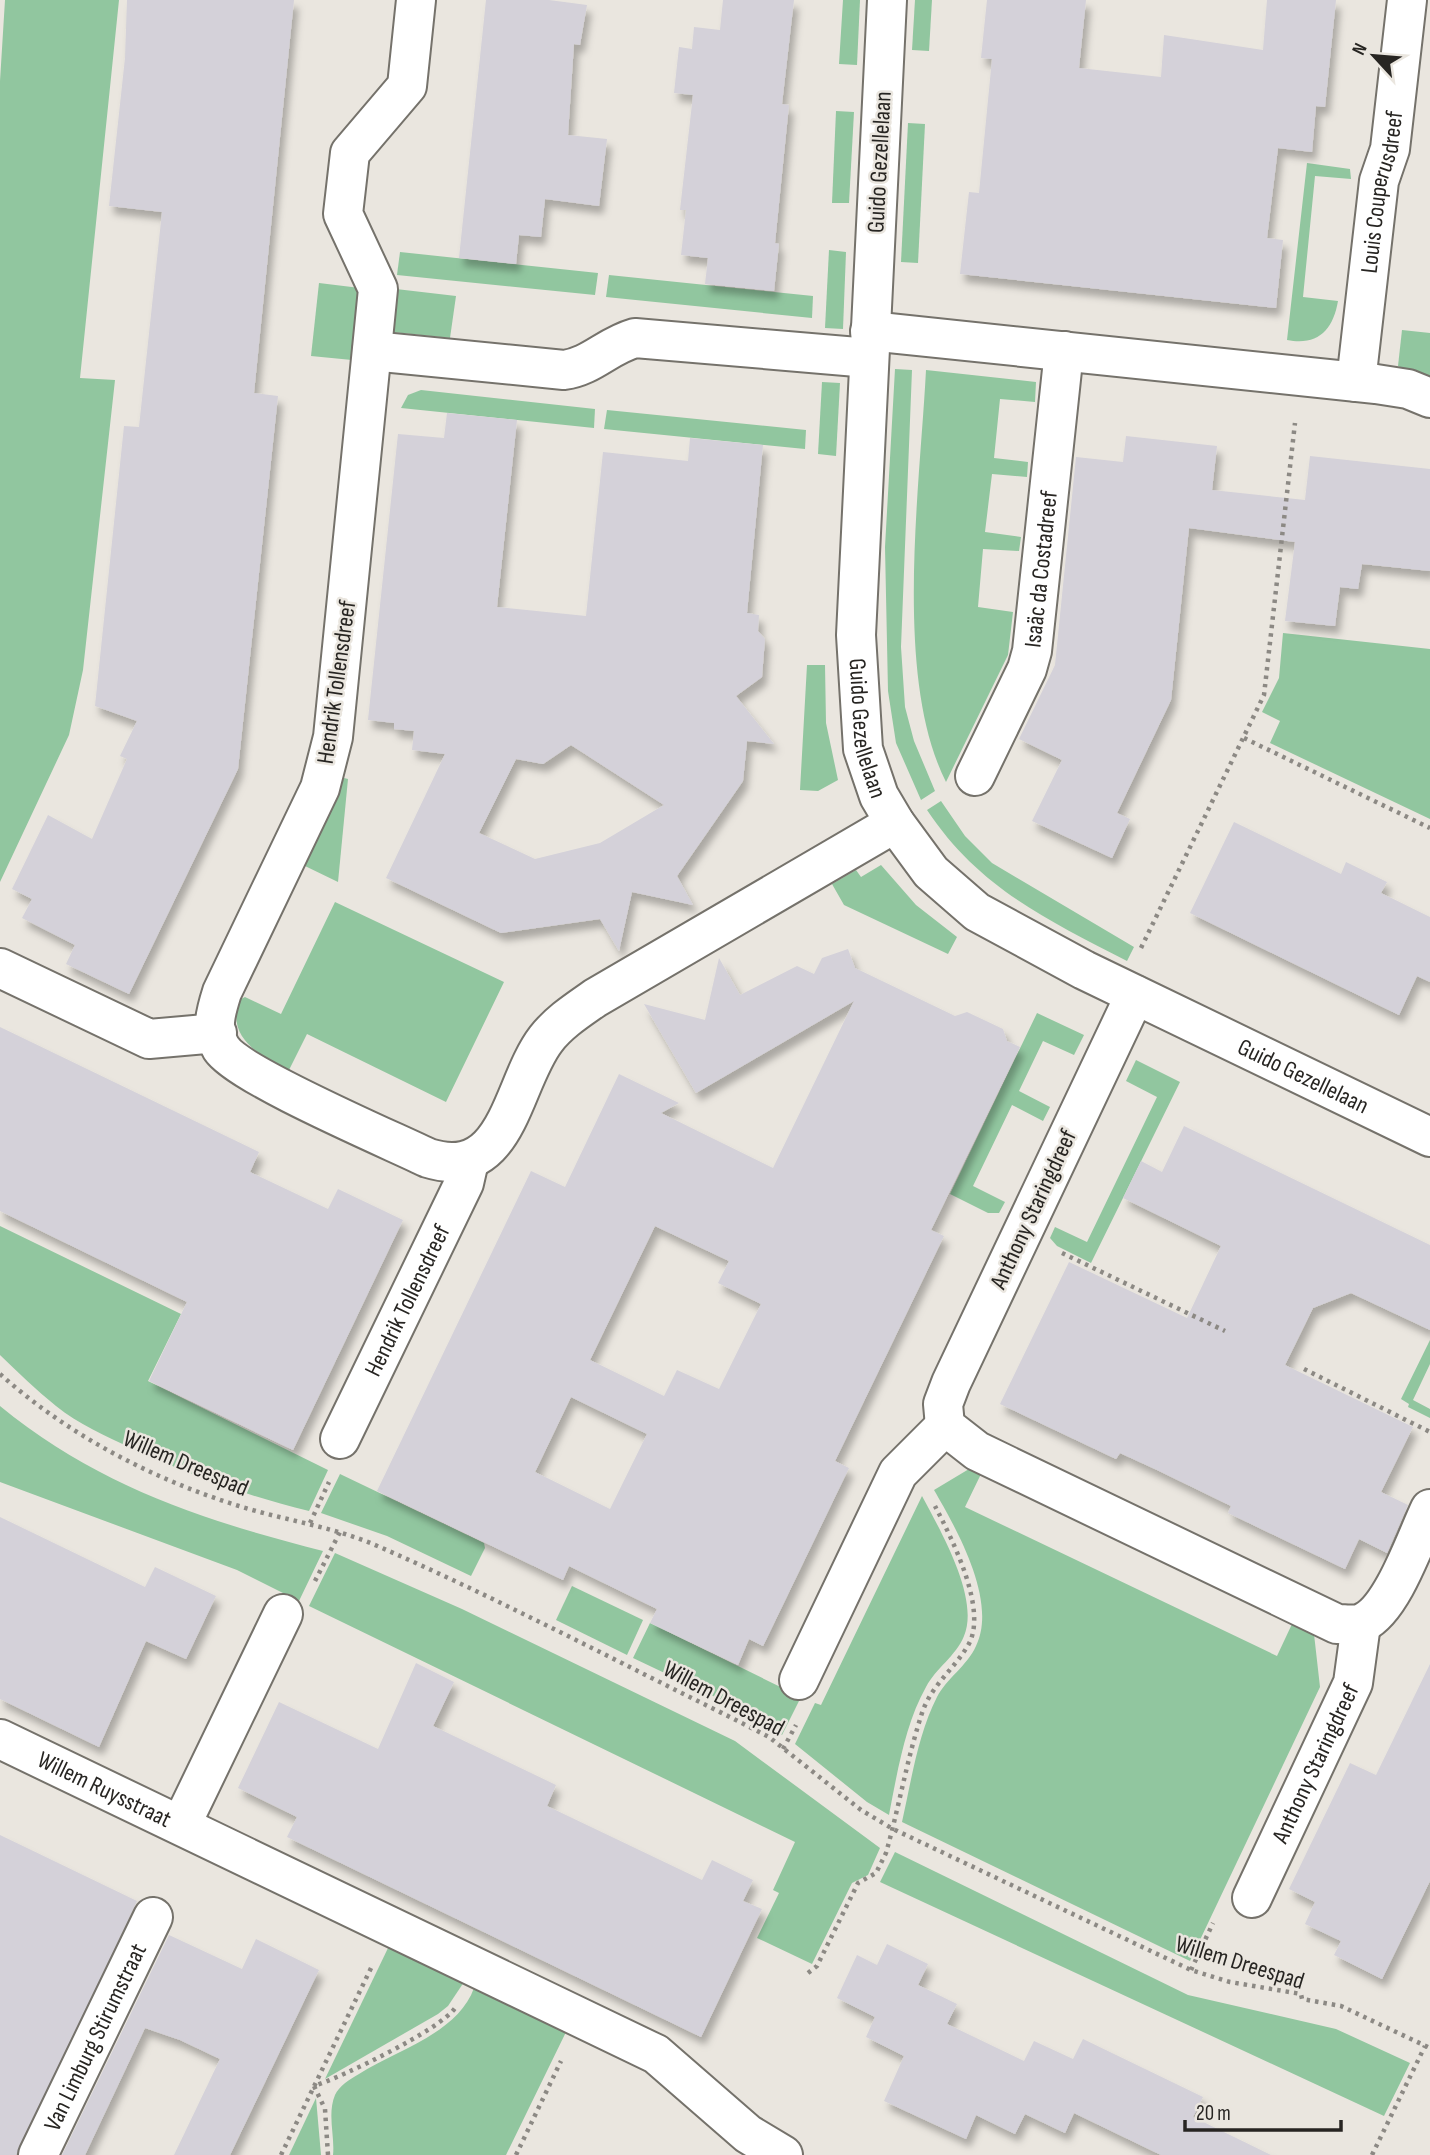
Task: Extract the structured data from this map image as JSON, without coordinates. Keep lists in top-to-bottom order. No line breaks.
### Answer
{"streets":{"street":["Guido Gezellelaan","Louis Couperusdreef","Isaäc da Costadreef","Hendrik Tollensdreef","Anthony Staringdreef","Willem Ruysstraat","Van Limburg Stirumstraat"],"path":["Willem Dreespad"]},"crossings":[["Guido Gezellelaan","Hendrik Tollensdreef"],["Guido Gezellelaan","Anthony Staringdreef"]],"scale_bar":"20 m","north":"top left"}
